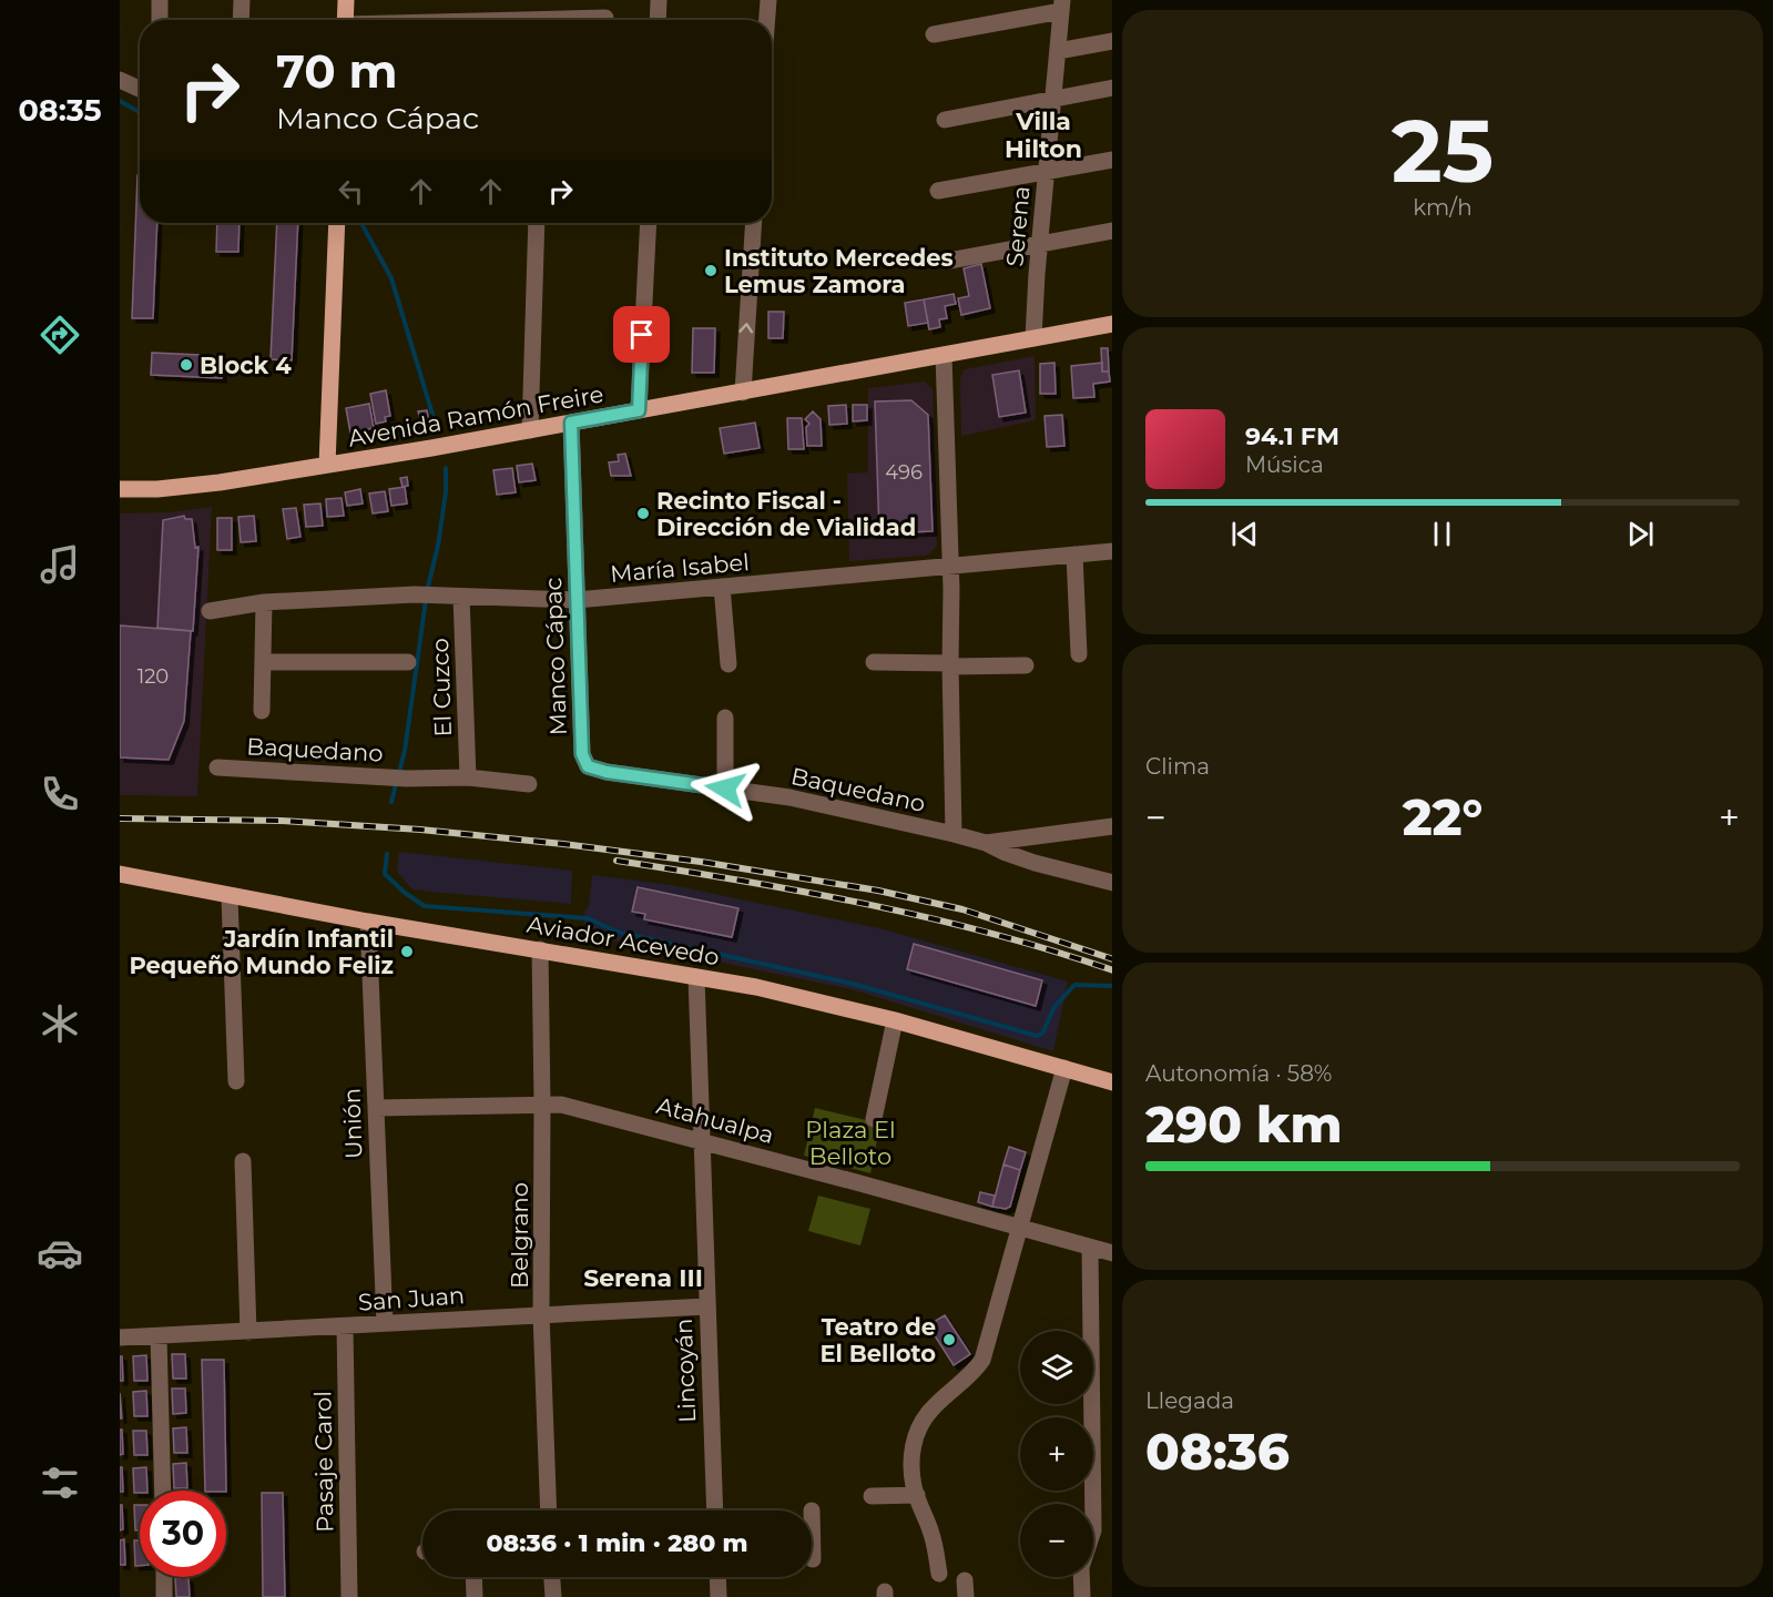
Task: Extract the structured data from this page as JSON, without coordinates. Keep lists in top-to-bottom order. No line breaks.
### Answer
{"streets":{"main road":["Avenida Ramón Freire","Aviador Acevedo"],"street":["Serena","María Isabel","Manco Cápac","El Cuzco","Baquedano","Atahualpa","Unión","Belgrano","San Juan","Lincoyán","Pasaje Carol"]},"crossings":[["Serena","Avenida Ramón Freire"],["Avenida Ramón Freire","Manco Cápac"],["María Isabel","Manco Cápac"],["María Isabel","El Cuzco"],["Manco Cápac","Baquedano"],["El Cuzco","Baquedano"],["Aviador Acevedo","Unión"],["Aviador Acevedo","Belgrano"],["Aviador Acevedo","Lincoyán"],["Atahualpa","Unión"],["Atahualpa","Belgrano"],["Atahualpa","Lincoyán"],["Unión","San Juan"],["Belgrano","San Juan"],["San Juan","Lincoyán"],["San Juan","Pasaje Carol"]],"districts":["Villa Hilton","Serena III"],"parks":["Plaza El Belloto"],"places":["Instituto Mercedes Lemus Zamora","Block 4","Recinto Fiscal - Dirección de Vialidad","Jardín Infantil Pequeño Mundo Feliz","Teatro de El Belloto"],"house_numbers":["496","120"],"page":{"tabs":"08:35","tile":[["25","km/h"],"Clima",["Autonomía · 58%","290 km"],["Llegada","08:36"]],"turn":["70 m","Manco Cápac"],"song":["94.1 FM","Música"],"heat":["−","22°","+"],"map_buttons":["+","−"],"limit":"30","trip":"08:36 · 1 min · 280 m"}}
